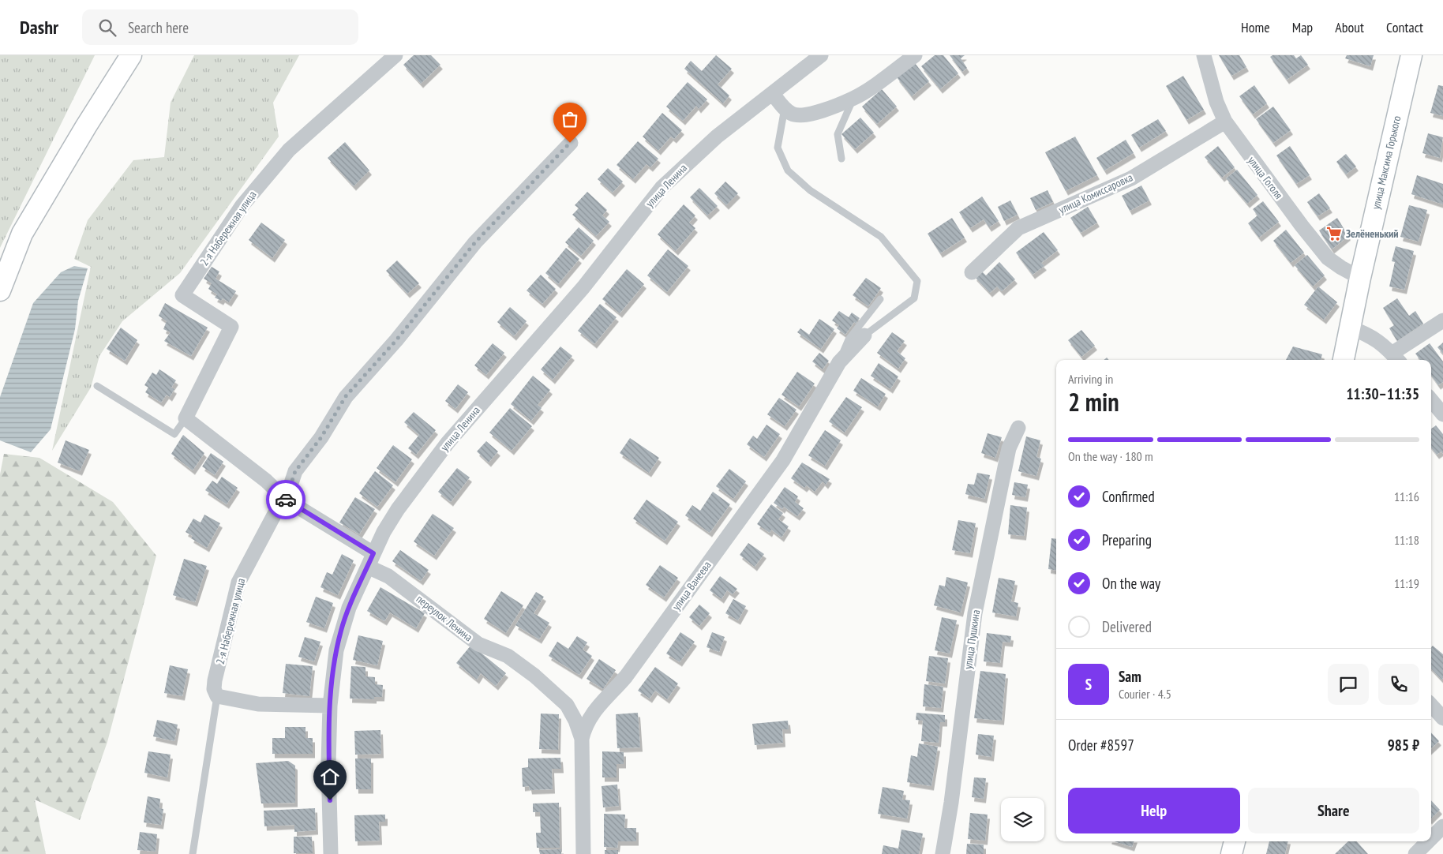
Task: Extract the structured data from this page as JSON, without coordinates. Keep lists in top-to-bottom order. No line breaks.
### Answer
{"streets":{"street":["улица Максима Горького","улица Гоголя","улица Ленина","улица Комиссаровка","2-я Набережная улица","улица Ванеева","переулок Ленина","улица Пушкина"]},"crossings":[["улица Максима Горького","улица Гоголя"],["улица Гоголя","улица Комиссаровка"],["улица Ленина","переулок Ленина"],["2-я Набережная улица","переулок Ленина"],["улица Ванеева","переулок Ленина"]],"places":{"supermarket":["Зелёненький"]},"page":{"header":"Dashr","search":"Search here","nav":["Home","Map","About","Contact"],"heading":["2 min","Arriving in","11:30–11:35"],"panel":["Sam","Courier · 4.5","Order #8597","985 ₽"],"bar":"On the way · 180 m","list":[["Confirmed","11:16"],["Preparing","11:18"],["On the way","11:19"],"Delivered"],"round":"S","buttons":["Help","Share"]}}
